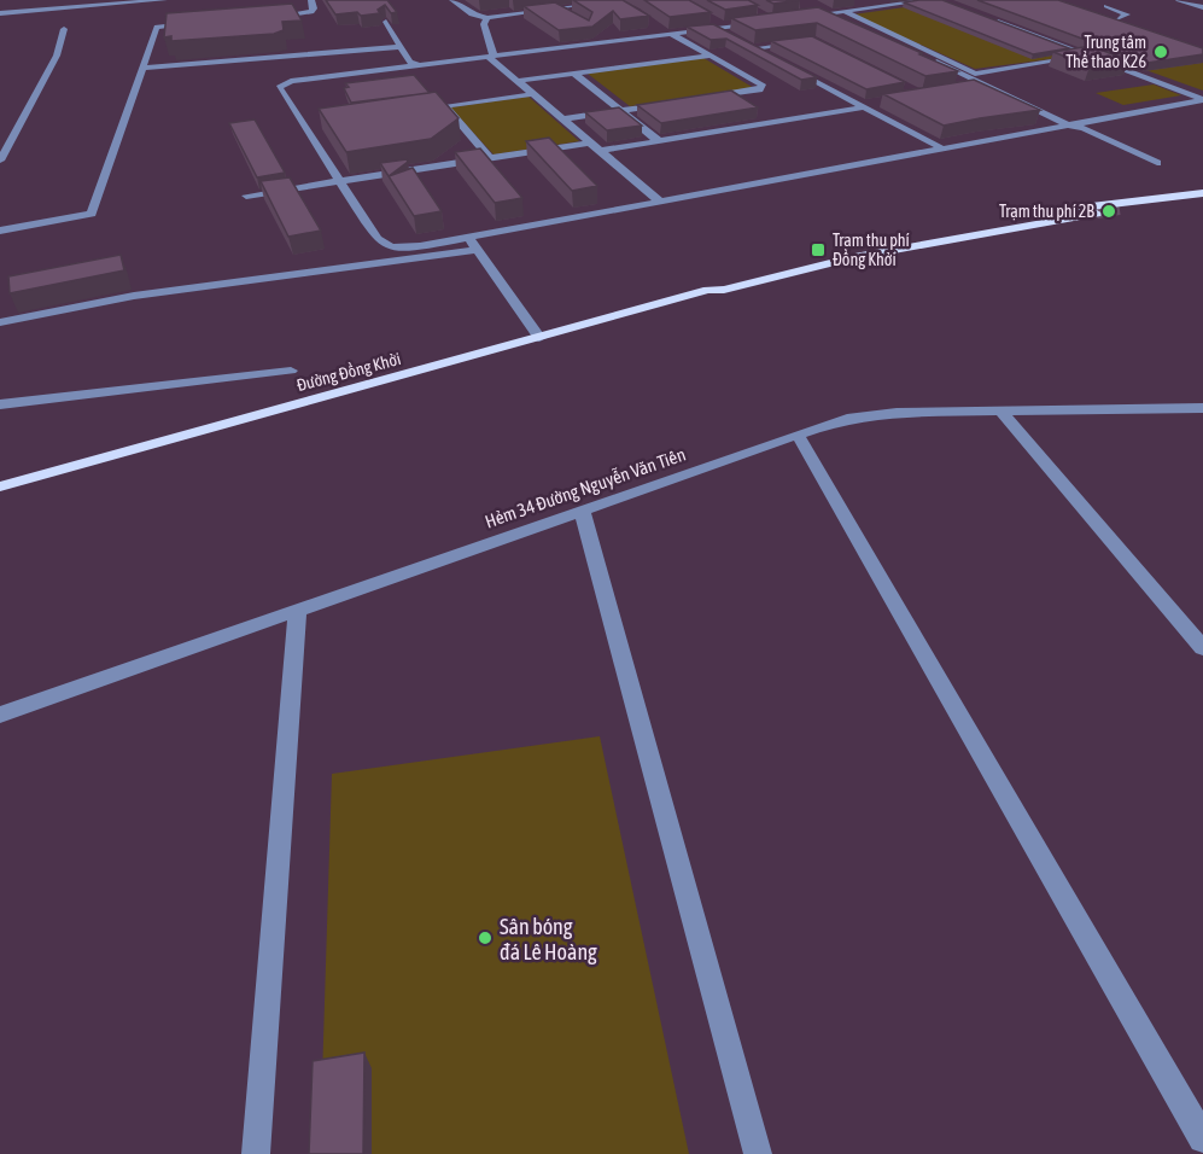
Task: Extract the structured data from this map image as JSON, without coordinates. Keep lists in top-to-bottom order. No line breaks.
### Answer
{"streets":{"main road":["Đường Đồng Khởi"],"street":["Hẻm 34 Đường Nguyễn Văn Tiên"]},"places":{"other":["Trung tâm Thể thao K26","Trạm thu phí 2B","Sân bóng đá Lê Hoàng"],"transit":["Trạm thu phí Đồng Khởi"]}}
